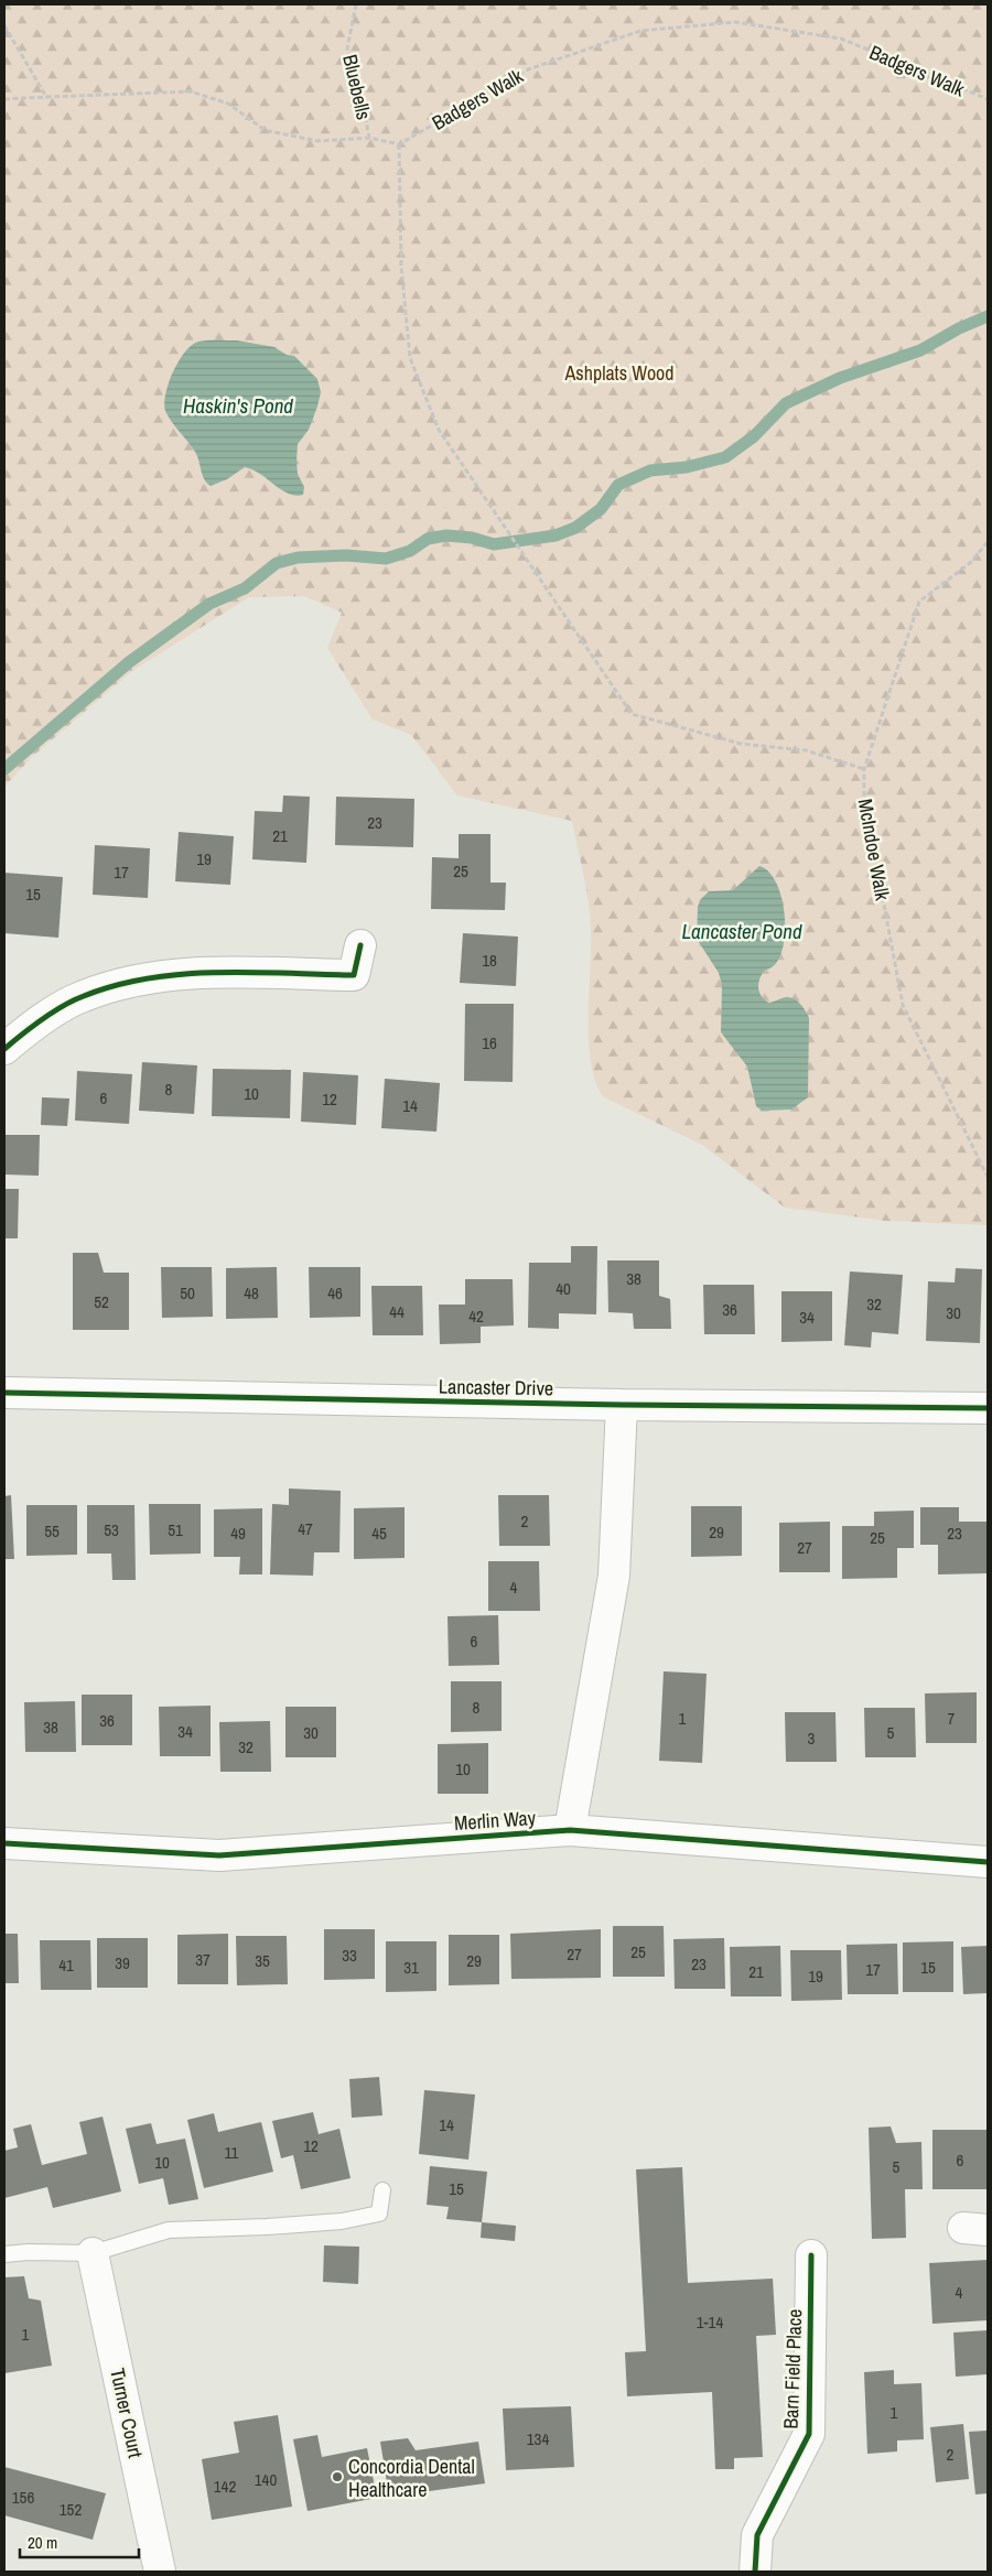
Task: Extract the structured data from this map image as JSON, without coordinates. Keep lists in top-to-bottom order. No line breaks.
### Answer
{"streets":{"street":["Lancaster Drive","Merlin Way","Barn Field Place","Turner Court"],"path":["Badgers Walk","Bluebells","McIndoe Walk"]},"water":["Haskin's Pond","Lancaster Pond"],"parks":["Ashplats Wood"],"places":["Concordia Dental Healthcare"],"house_numbers":["23","21","19","25","17","15","18","16","8","10","6","12","14","38","40","50","48","46","52","32","36","44","30","42","34","2","47","53","51","55","29","49","45","23","25","27","4","6","8","1","7","36","38","34","30","5","3","32","10","25","27","33","37","35","29","39","23","41","31","15","17","21","19","14","12","11","6","10","5","15","4","1-14","1","1","134","2","140","142","156","152"],"scale_bar":"20 m"}
